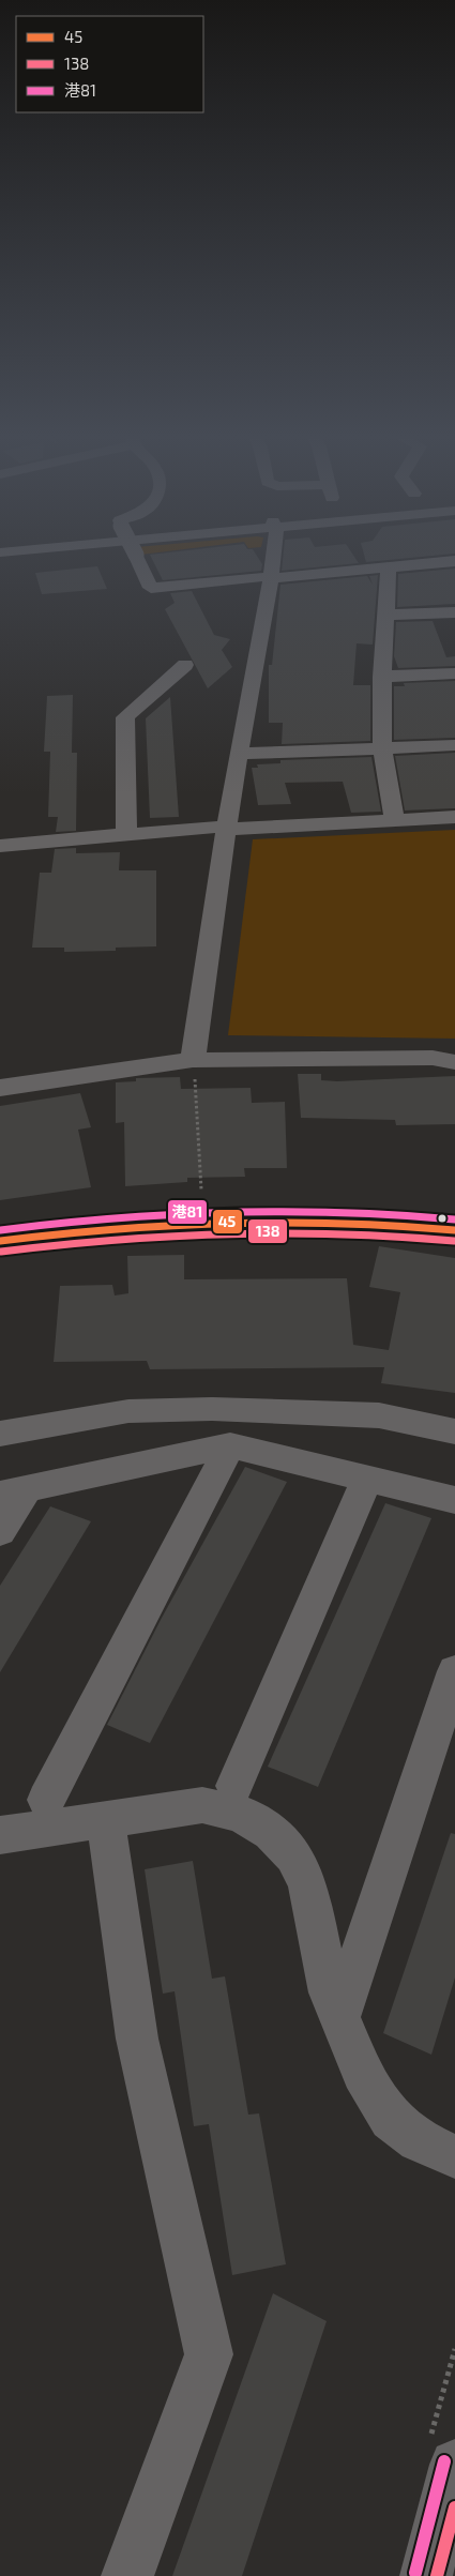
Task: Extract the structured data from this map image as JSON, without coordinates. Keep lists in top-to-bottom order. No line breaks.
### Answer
{"lines":["transit line 港81","transit line 45","transit line 138"],"legend":["45","138","港81"]}
